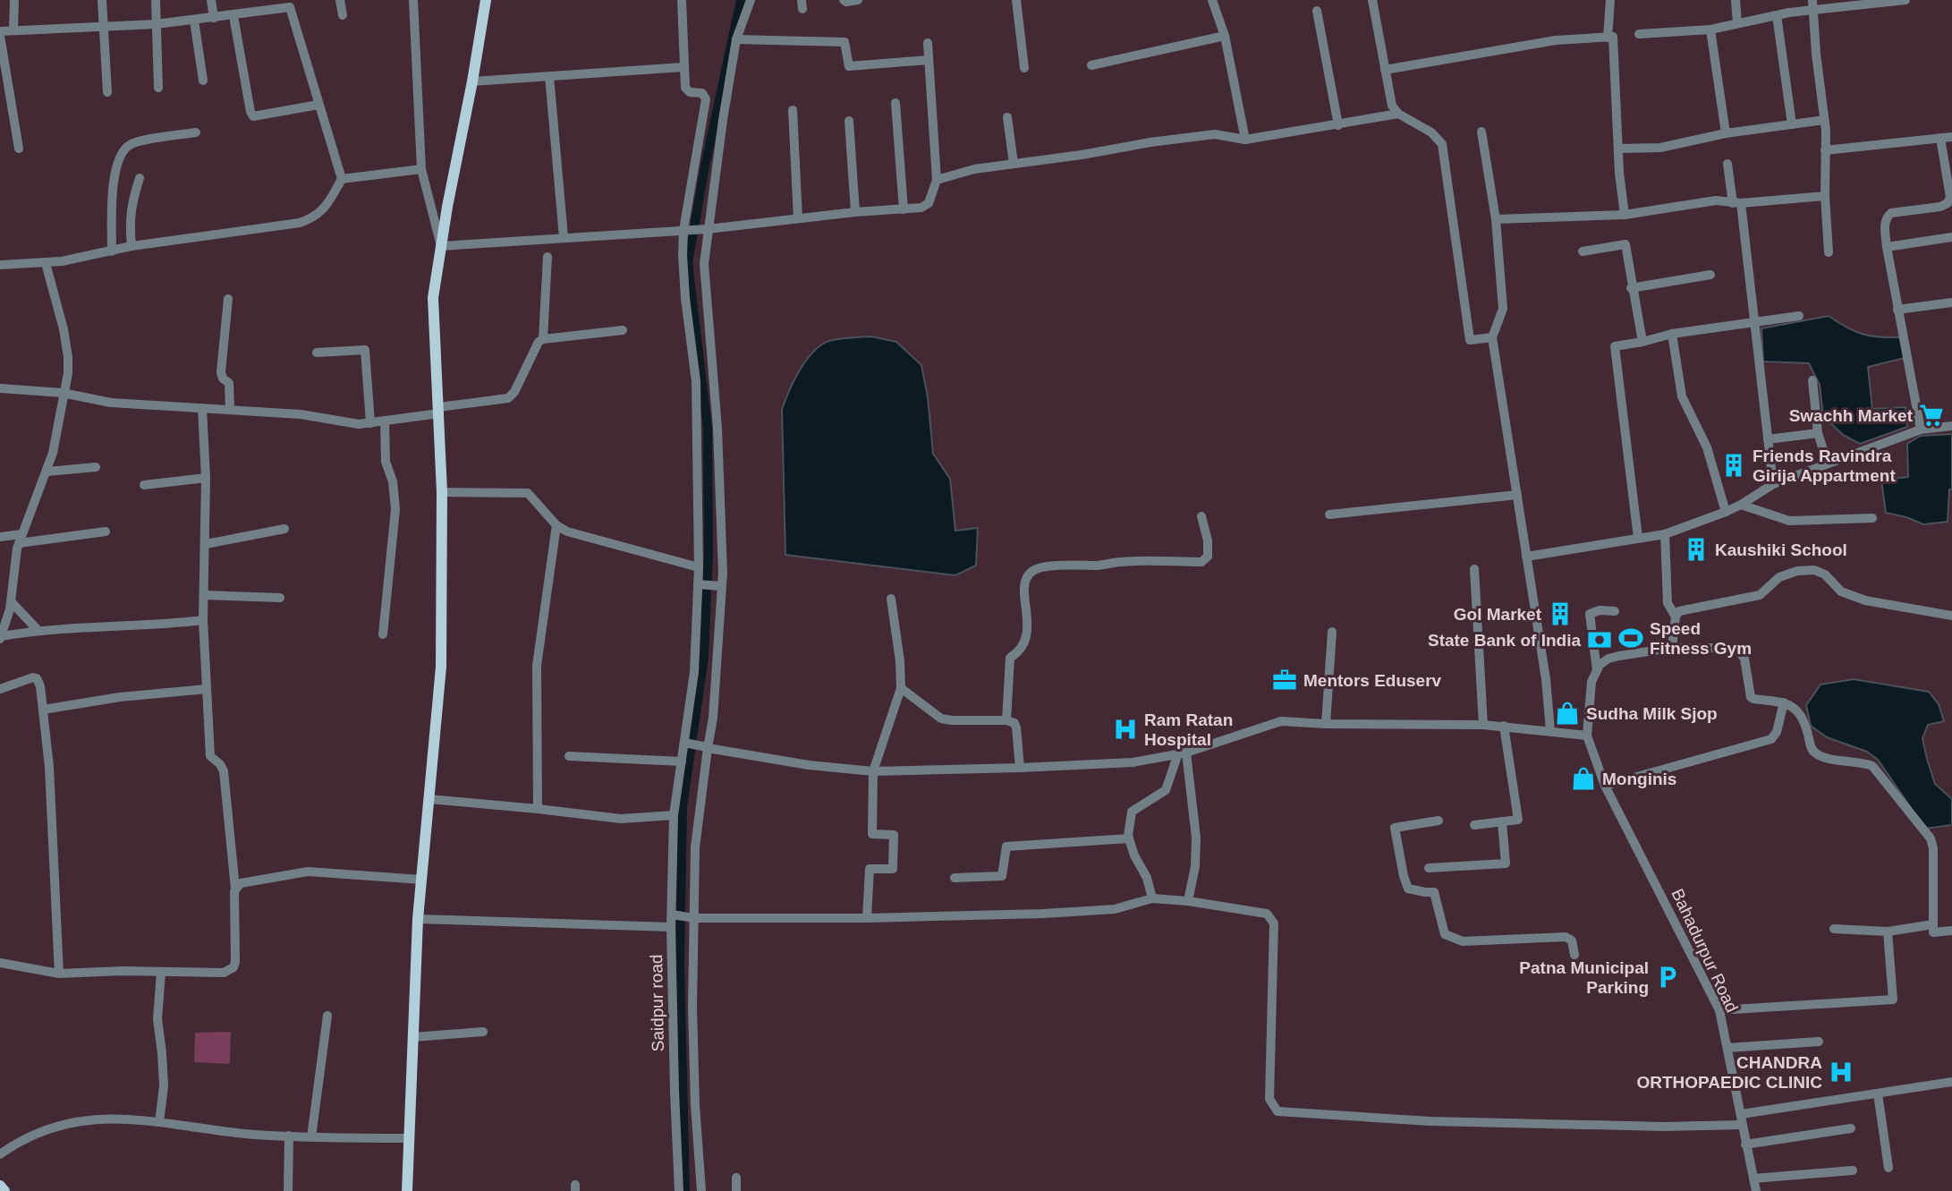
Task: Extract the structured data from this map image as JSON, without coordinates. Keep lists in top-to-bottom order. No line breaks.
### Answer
{"streets":{"street":["Bahadurpur Road","Saidpur road"]},"places":{"supermarket":["Swachh Market"],"building":["Friends Ravindra Girija Appartment","Kaushiki School","Gol Market"],"sports":["Speed Fitness Gym"],"bank":["State Bank of India"],"office":["Mentors Eduserv"],"shop":["Sudha Milk Sjop","Monginis"],"hospital":["Ram Ratan Hospital","CHANDRA ORTHOPAEDIC CLINIC"],"parking":["Patna Municipal Parking"]}}
